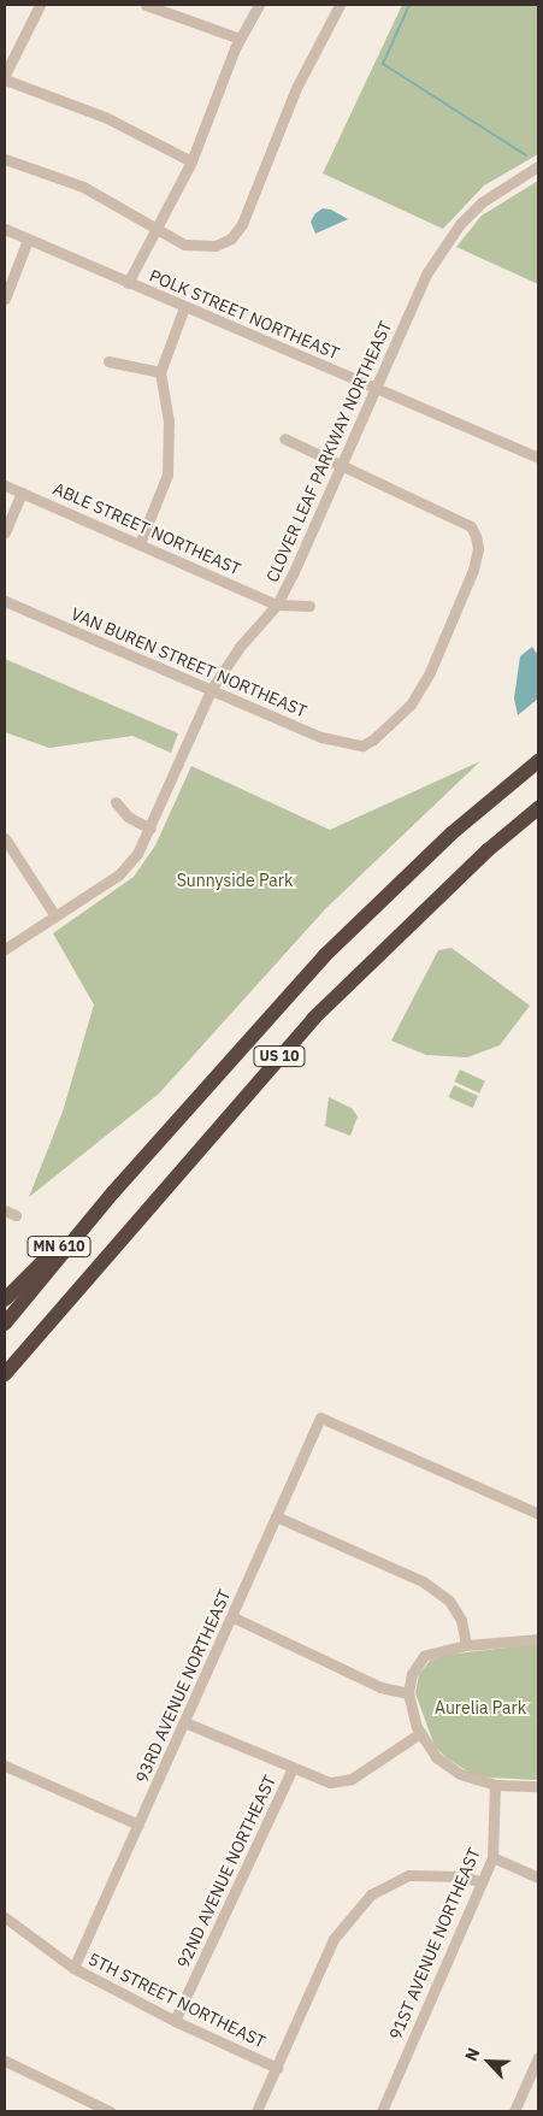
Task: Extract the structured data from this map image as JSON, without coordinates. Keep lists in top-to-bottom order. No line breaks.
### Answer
{"streets":{"highway":["US 10","MN 610"],"street":["POLK STREET NORTHEAST","CLOVER LEAF PARKWAY NORTHEAST","ABLE STREET NORTHEAST","VAN BUREN STREET NORTHEAST","93RD AVENUE NORTHEAST","92ND AVENUE NORTHEAST","91ST AVENUE NORTHEAST","5TH STREET NORTHEAST"]},"crossings":[["POLK STREET NORTHEAST","CLOVER LEAF PARKWAY NORTHEAST"],["CLOVER LEAF PARKWAY NORTHEAST","ABLE STREET NORTHEAST"],["CLOVER LEAF PARKWAY NORTHEAST","VAN BUREN STREET NORTHEAST"],["US 10","MN 610"],["93RD AVENUE NORTHEAST","5TH STREET NORTHEAST"],["92ND AVENUE NORTHEAST","5TH STREET NORTHEAST"]],"parks":["Sunnyside Park","Aurelia Park"],"north":"top left"}
